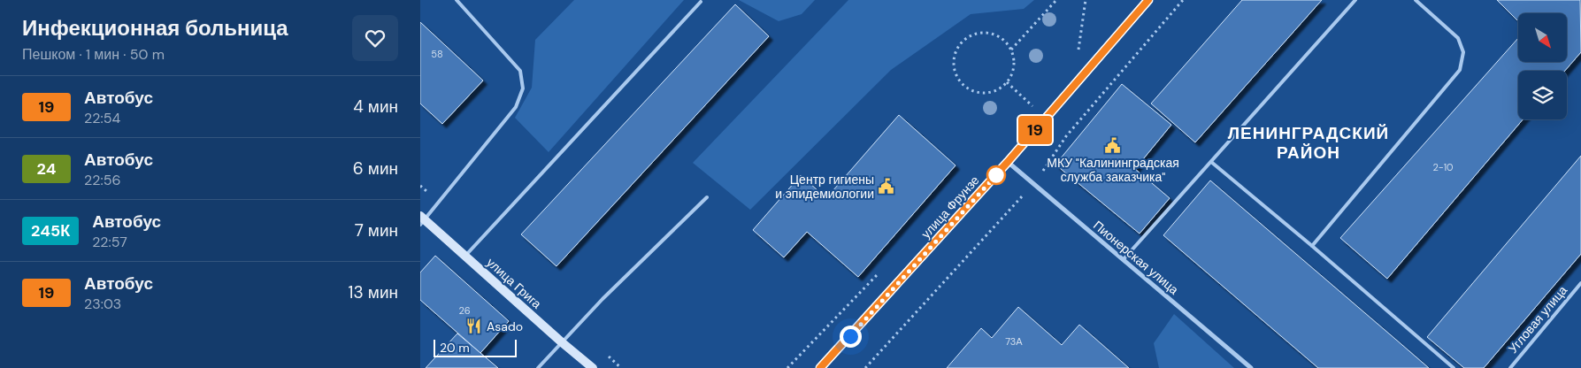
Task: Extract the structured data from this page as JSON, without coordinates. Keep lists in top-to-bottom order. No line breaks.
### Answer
{"streets":{"main road":["улица Фрунзе","улица Грига"],"street":["Пионерская улица"],"lane":["Угловая улица"]},"crossings":[["улица Фрунзе","Пионерская улица"]],"districts":["ЛЕНИНГРАДСКИЙ РАЙОН"],"places":{"public building":["МКУ \"Калининградская служба заказчика\"","Центр гигиены и эпидемиологии"],"restaurant":["Asado"]},"lines":["bus line 19"],"house_numbers":["58","2-10","26","73А"],"scale_bar":"20 m","north":"bottom right","page":{"heading":["Инфекционная больница","Пешком · 1 мин · 50 m"],"on_map":"19","list":[{"mark":"19","name":"Автобус","note":"22:54","value":"4 мин"},{"mark":"24","name":"Автобус","note":"22:56","value":"6 мин"},{"mark":"245К","name":"Автобус","note":"22:57","value":"7 мин"},{"mark":"19","name":"Автобус","note":"23:03","value":"13 мин"}],"scale":"20 m"}}
